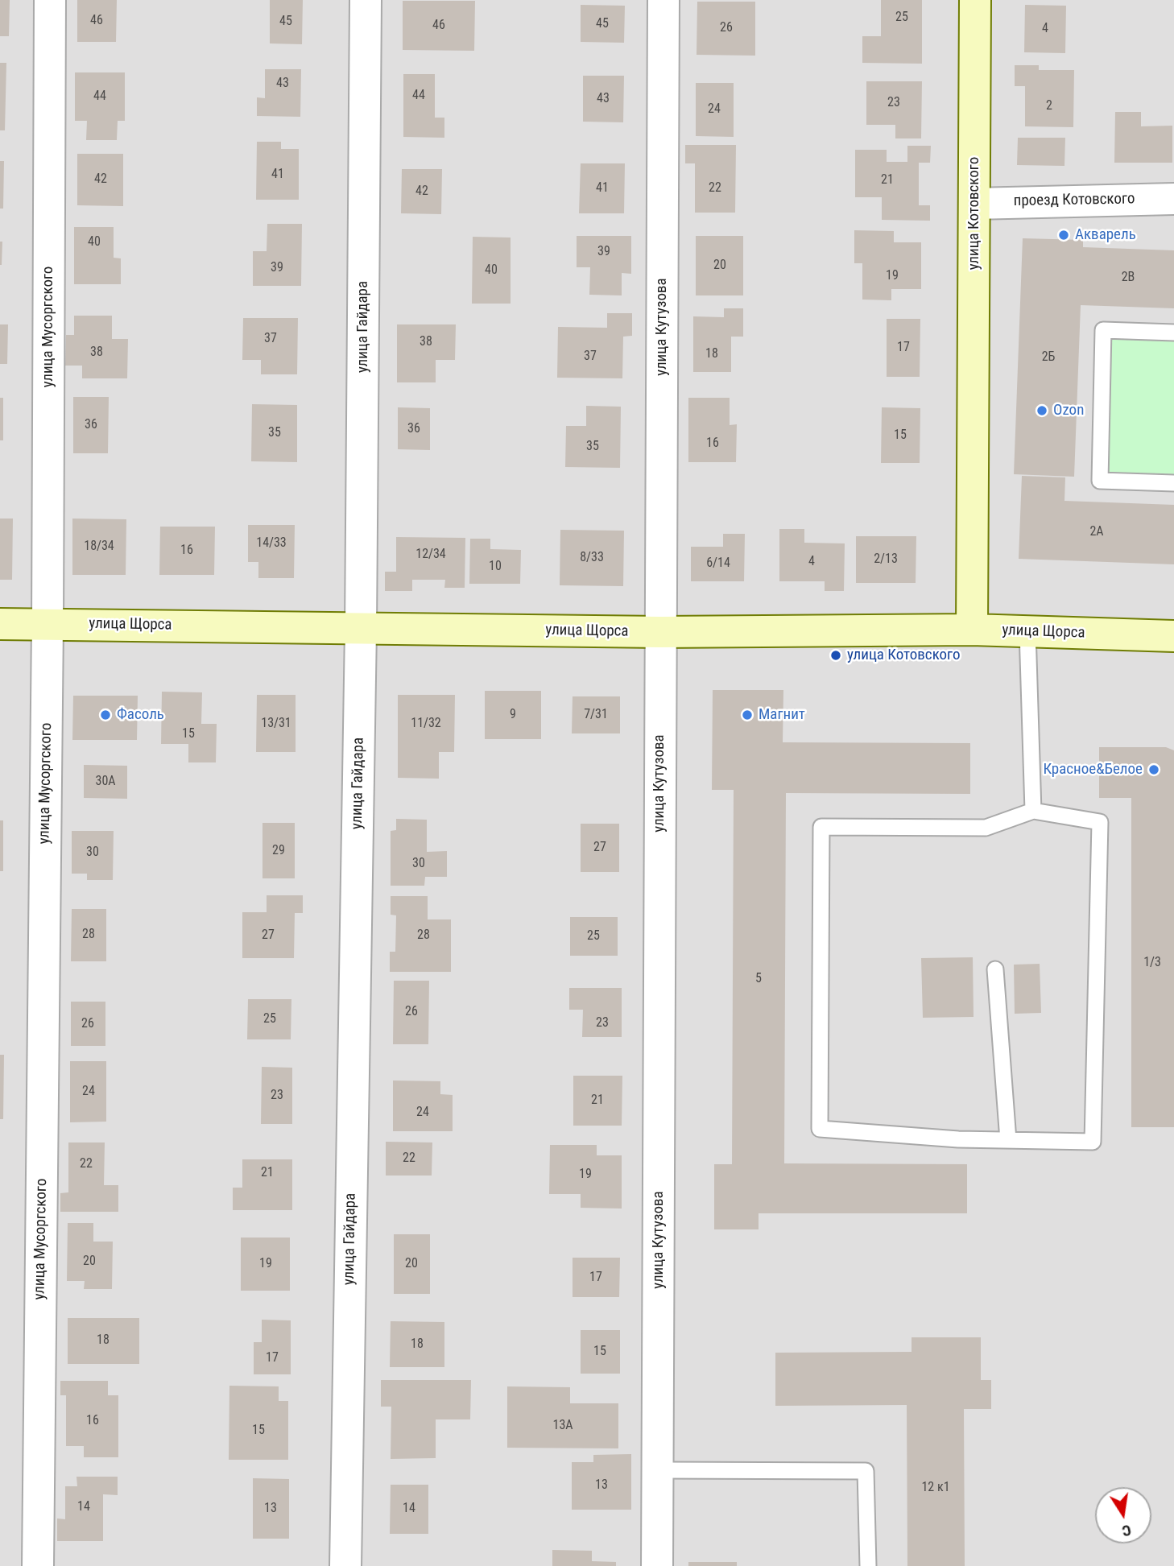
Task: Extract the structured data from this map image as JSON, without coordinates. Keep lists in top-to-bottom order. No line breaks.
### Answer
{"streets":{"street":["проезд Котовского","улица Котовского","улица Мусоргского","улица Гайдара","улица Кутузова","улица Щорса"]},"crossings":[["проезд Котовского","улица Котовского"],["улица Котовского","улица Щорса"],["улица Мусоргского","улица Щорса"],["улица Гайдара","улица Щорса"],["улица Кутузова","улица Щорса"]],"places":["Акварель","Ozon","улица Котовского","Фасоль","Магнит","Красное&Белое"],"house_numbers":["25","46","45","45","46","26","4","43","44","44","43","23","2","24","41","42","21","41","22","42","40","39","20","39","40","19","2В","37","38","17","38","18","37","2Б","36","36","35","15","16","35","2А","14/33","18/34","16","12/34","8/33","2/13","4","6/14","10","9","7/31","13/31","11/32","15","30А","27","29","30","30","28","27","28","25","1/3","5","26","25","23","26","24","23","21","24","22","22","21","19","20","19","20","17","18","18","15","17","16","13А","15","13","12 к1","14","13","14"],"north":"bottom"}
